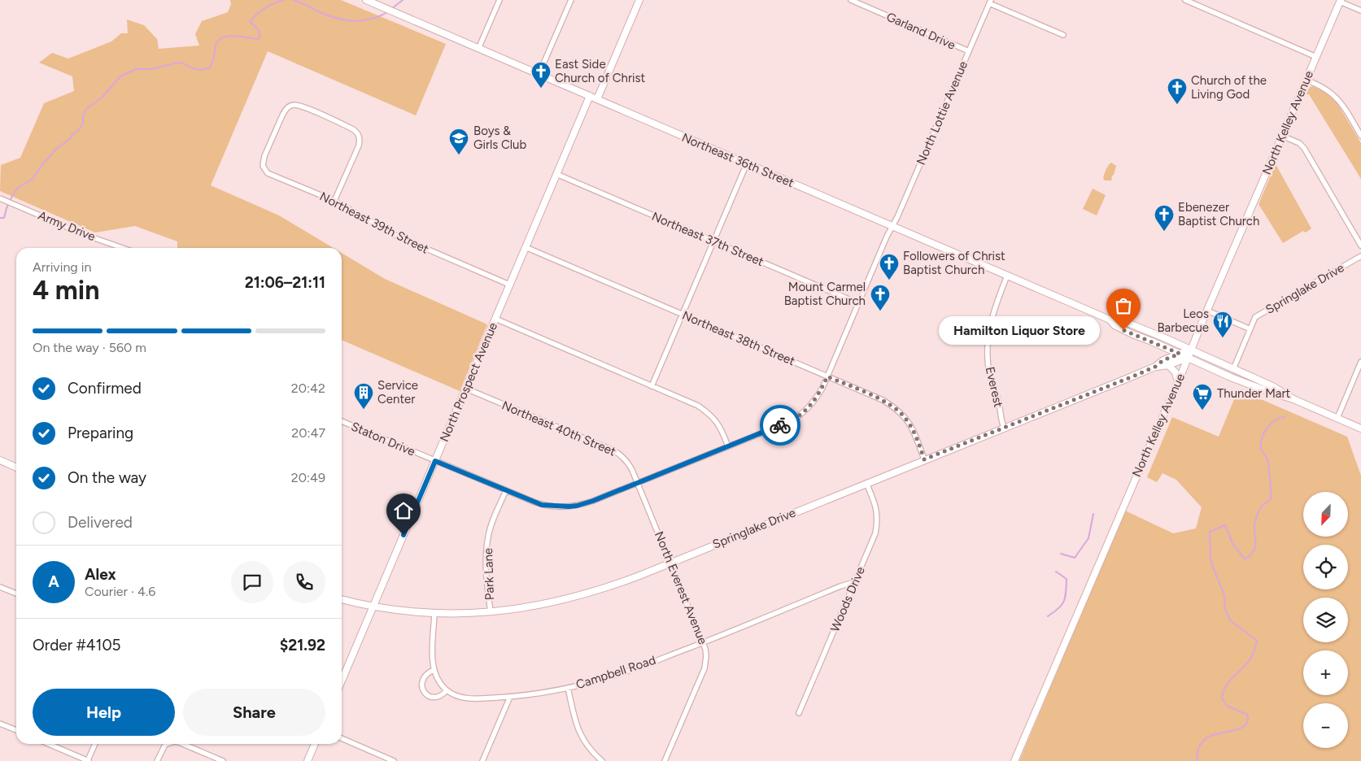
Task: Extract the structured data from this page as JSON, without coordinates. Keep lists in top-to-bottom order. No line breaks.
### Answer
{"streets":{"street":["Garland Drive","North Lottie Avenue","North Kelley Avenue","Northeast 36th Street","Northeast 39th Street","Army Drive","Northeast 37th Street","Springlake Drive","Northeast 38th Street","North Prospect Avenue","Everest","Northeast 40th Street","Staton Drive","Park Lane","North Everest Avenue","Woods Drive","Campbell Road"]},"crossings":[["Garland Drive","North Lottie Avenue"],["North Lottie Avenue","Northeast 36th Street"],["North Lottie Avenue","Staton Drive"],["North Kelley Avenue","Northeast 36th Street"],["North Kelley Avenue","Springlake Drive"],["Northeast 36th Street","Springlake Drive"],["Northeast 36th Street","North Prospect Avenue"],["Northeast 36th Street","Everest"],["Northeast 36th Street","Staton Drive"],["Northeast 39th Street","North Prospect Avenue"],["Northeast 37th Street","North Prospect Avenue"],["Northeast 37th Street","Staton Drive"],["Springlake Drive","Northeast 38th Street"],["Springlake Drive","North Prospect Avenue"],["Springlake Drive","Everest"],["Springlake Drive","Park Lane"],["Springlake Drive","North Everest Avenue"],["Springlake Drive","Woods Drive"],["Northeast 38th Street","North Prospect Avenue"],["Northeast 38th Street","Staton Drive"],["North Prospect Avenue","Northeast 40th Street"],["North Prospect Avenue","Staton Drive"],["Northeast 40th Street","Staton Drive"],["Northeast 40th Street","North Everest Avenue"],["Staton Drive","Park Lane"],["Staton Drive","North Everest Avenue"],["North Everest Avenue","Campbell Road"],["Woods Drive","Campbell Road"]],"places":{"church":["East Side Church of Christ","Church of the Living God","Ebenezer Baptist Church","Followers of Christ Baptist Church","Mount Carmel Baptist Church"],"school or university":["Boys & Girls Club"],"other":["Hamilton Liquor Store"],"restaurant":["Leos Barbecue"],"building":["Service Center"],"supermarket":["Thunder Mart"]},"north":"bottom left","page":{"heading":["4 min","Arriving in","21:06–21:11"],"panel":["Alex","Courier · 4.6","Order #4105","$21.92"],"bubble":"Hamilton Liquor Store","bar":"On the way · 560 m","list":[["Confirmed","20:42"],["Preparing","20:47"],["On the way","20:49"],"Delivered"],"map_buttons":["+","−"],"round":"A","buttons":["Help","Share"]}}
